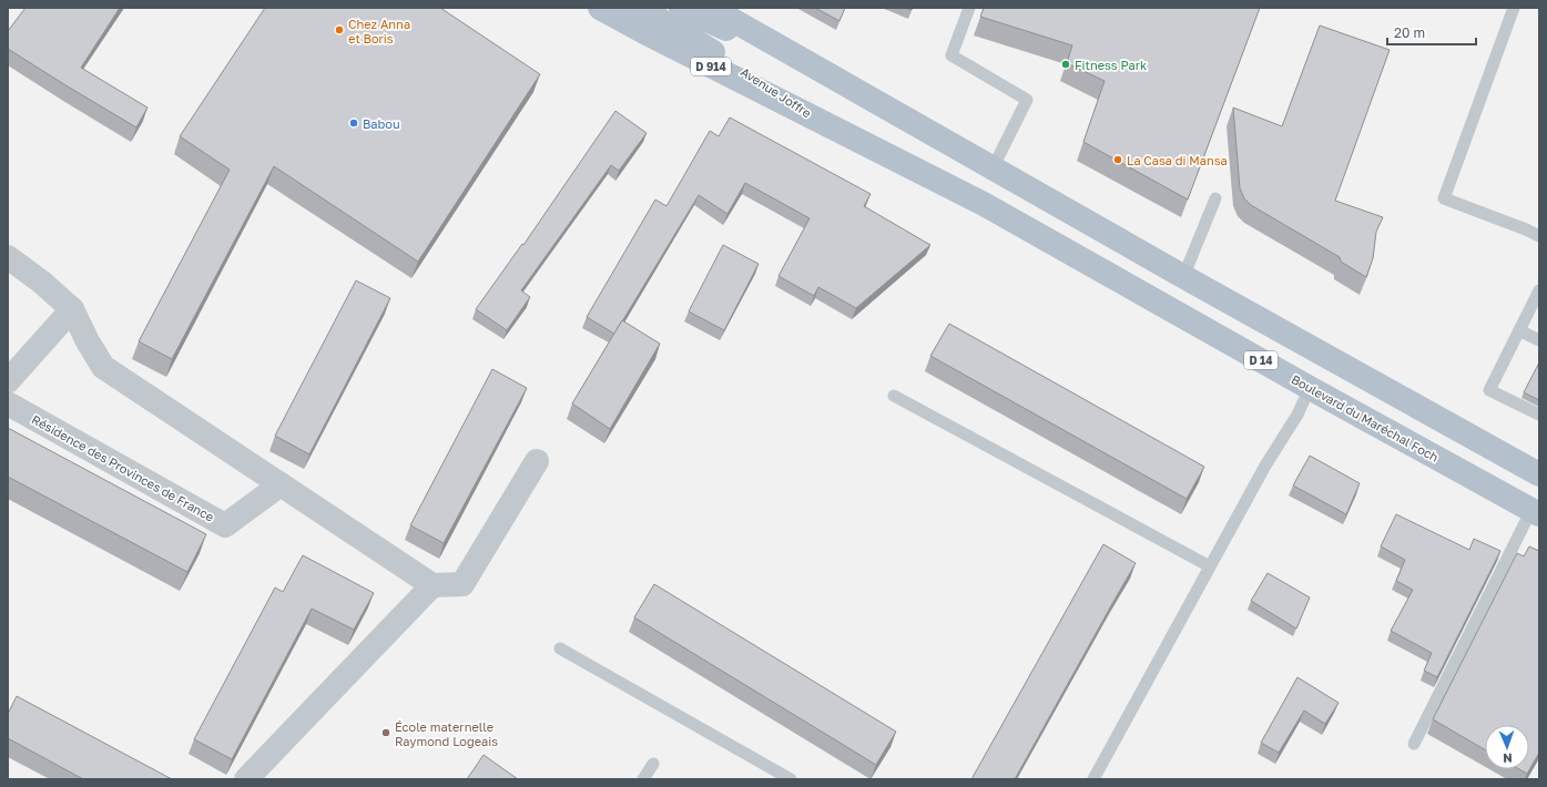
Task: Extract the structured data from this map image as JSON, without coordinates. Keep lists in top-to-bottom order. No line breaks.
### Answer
{"streets":{"main road":["D 914","Avenue Joffre","D 14","Boulevard du Maréchal Foch"],"street":["Résidence des Provinces de France"]},"crossings":[["Avenue Joffre","Boulevard du Maréchal Foch"]],"places":["Chez Anna et Boris","Fitness Park","Babou","La Casa di Mansa","École maternelle Raymond Logeais"],"scale_bar":"20 m","north":"bottom"}
